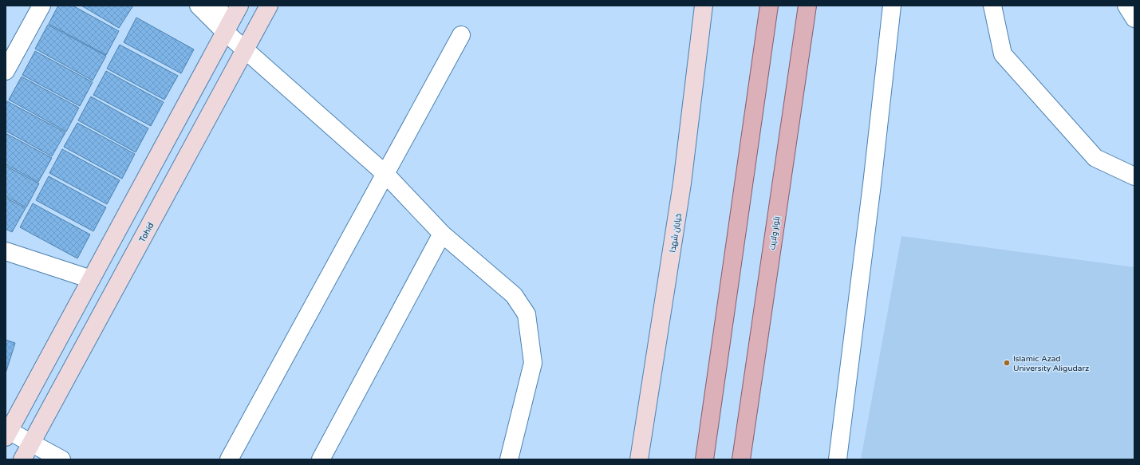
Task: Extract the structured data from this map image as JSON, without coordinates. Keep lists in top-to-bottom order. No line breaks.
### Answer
{"streets":{"main road":["Tohid","خیابان شهدا","بلوار ولایت"]},"places":["Islamic Azad University Aligudarz"]}
